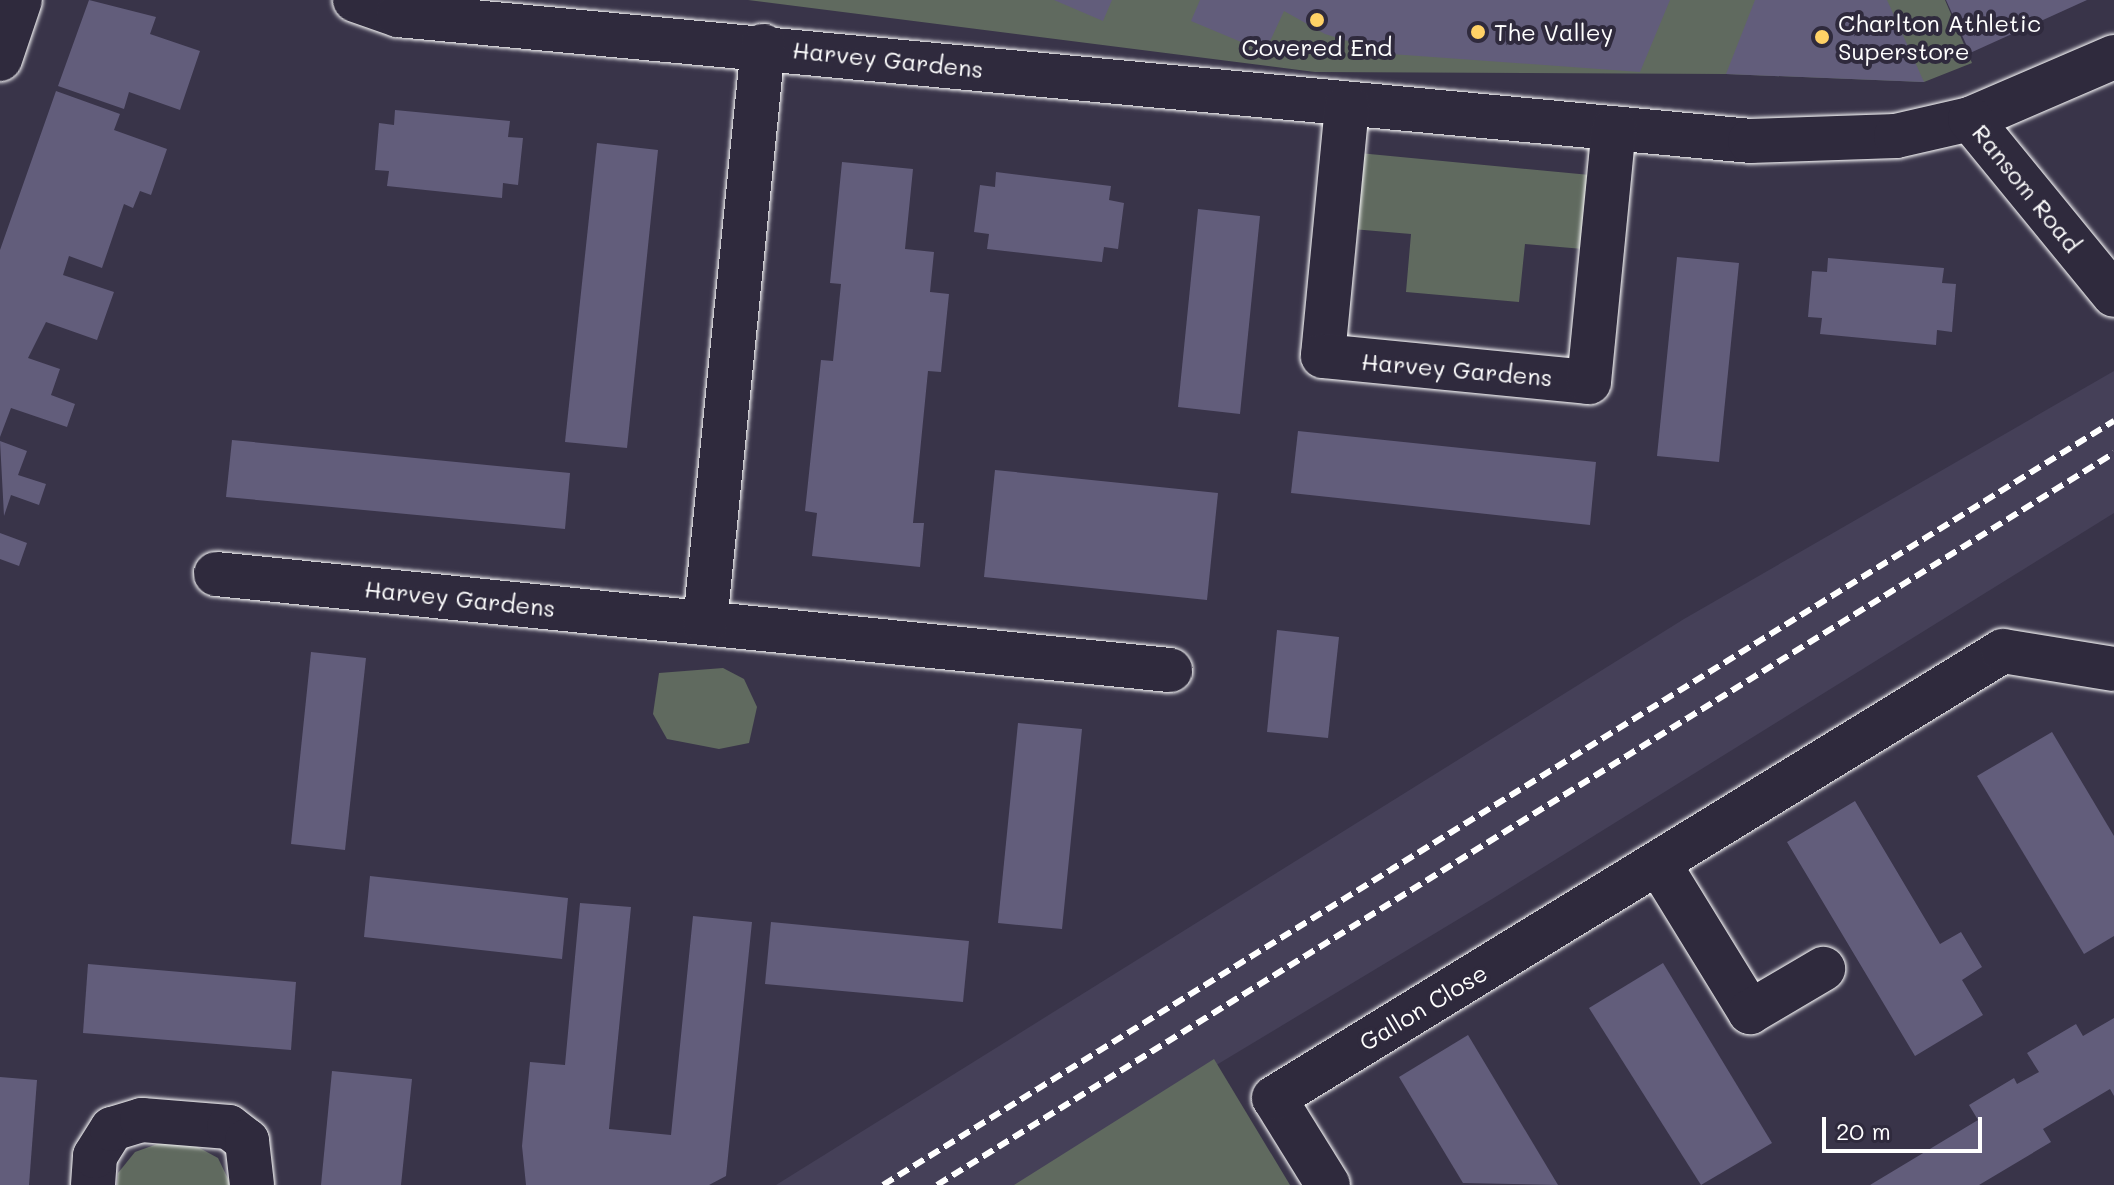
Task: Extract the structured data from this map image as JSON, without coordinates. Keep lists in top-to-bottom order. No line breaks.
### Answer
{"streets":{"street":["Harvey Gardens","Ransom Road","Gallon Close"]},"crossings":[["Harvey Gardens","Ransom Road"]],"places":["Covered End","The Valley","Charlton Athletic Superstore"],"scale_bar":"20 m"}
